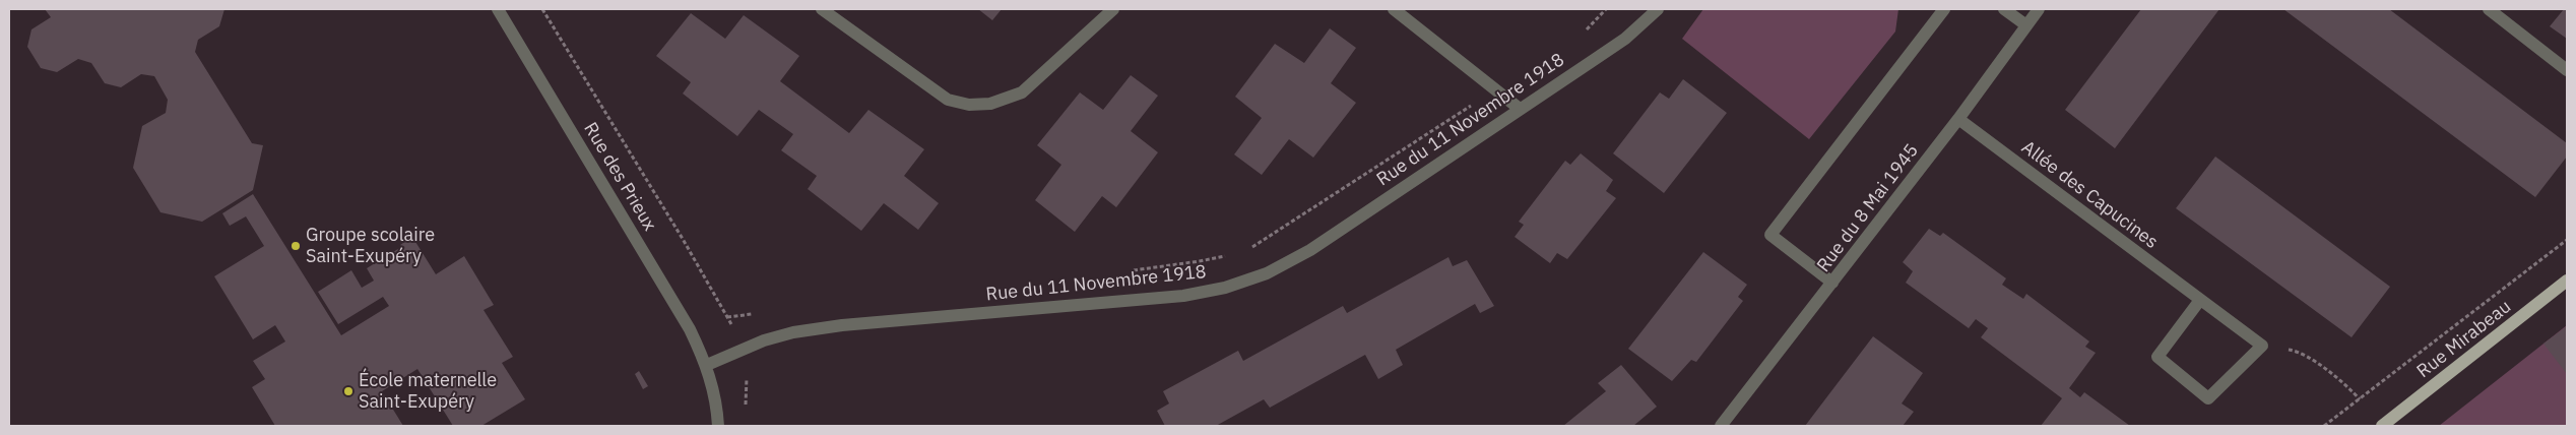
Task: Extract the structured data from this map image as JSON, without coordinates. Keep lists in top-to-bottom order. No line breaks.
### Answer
{"streets":{"main road":["Rue Mirabeau"],"street":["Rue du 11 Novembre 1918","Rue des Prieux","Allée des Capucines","Rue du 8 Mai 1945"]},"crossings":[["Rue du 11 Novembre 1918","Rue des Prieux"],["Allée des Capucines","Rue du 8 Mai 1945"]],"places":["Groupe scolaire Saint-Exupéry","École maternelle Saint-Exupéry"]}
